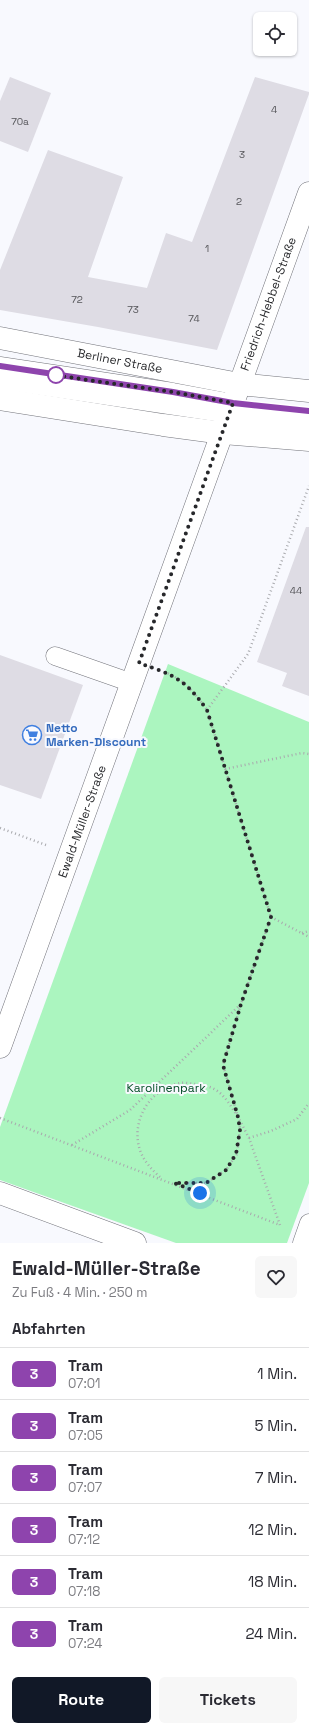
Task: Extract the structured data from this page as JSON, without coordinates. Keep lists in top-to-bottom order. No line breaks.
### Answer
{"streets":{"street":["Friedrich-Hebbel-Straße","Berliner Straße","Ewald-Müller-Straße"]},"crossings":[["Friedrich-Hebbel-Straße","Berliner Straße"],["Friedrich-Hebbel-Straße","Ewald-Müller-Straße"],["Berliner Straße","Ewald-Müller-Straße"]],"parks":["Karolinenpark"],"places":{"supermarket":["Netto Marken-Discount"]},"lines":["tram line 3"],"house_numbers":["4","70a","3","2","1","72","73","74","44"],"page":{"heading":[["Ewald-Müller-Straße","Zu Fuß · 4 Min. · 250 m"],"Abfahrten"],"list":[{"mark":"3","name":"Tram","note":"07:01","value":"1 Min."},{"mark":"3","name":"Tram","note":"07:05","value":"5 Min."},{"mark":"3","name":"Tram","note":"07:07","value":"7 Min."},{"mark":"3","name":"Tram","note":"07:12","value":"12 Min."},{"mark":"3","name":"Tram","note":"07:18","value":"18 Min."},{"mark":"3","name":"Tram","note":"07:24","value":"24 Min."}],"buttons":["Route","Tickets"]}}
